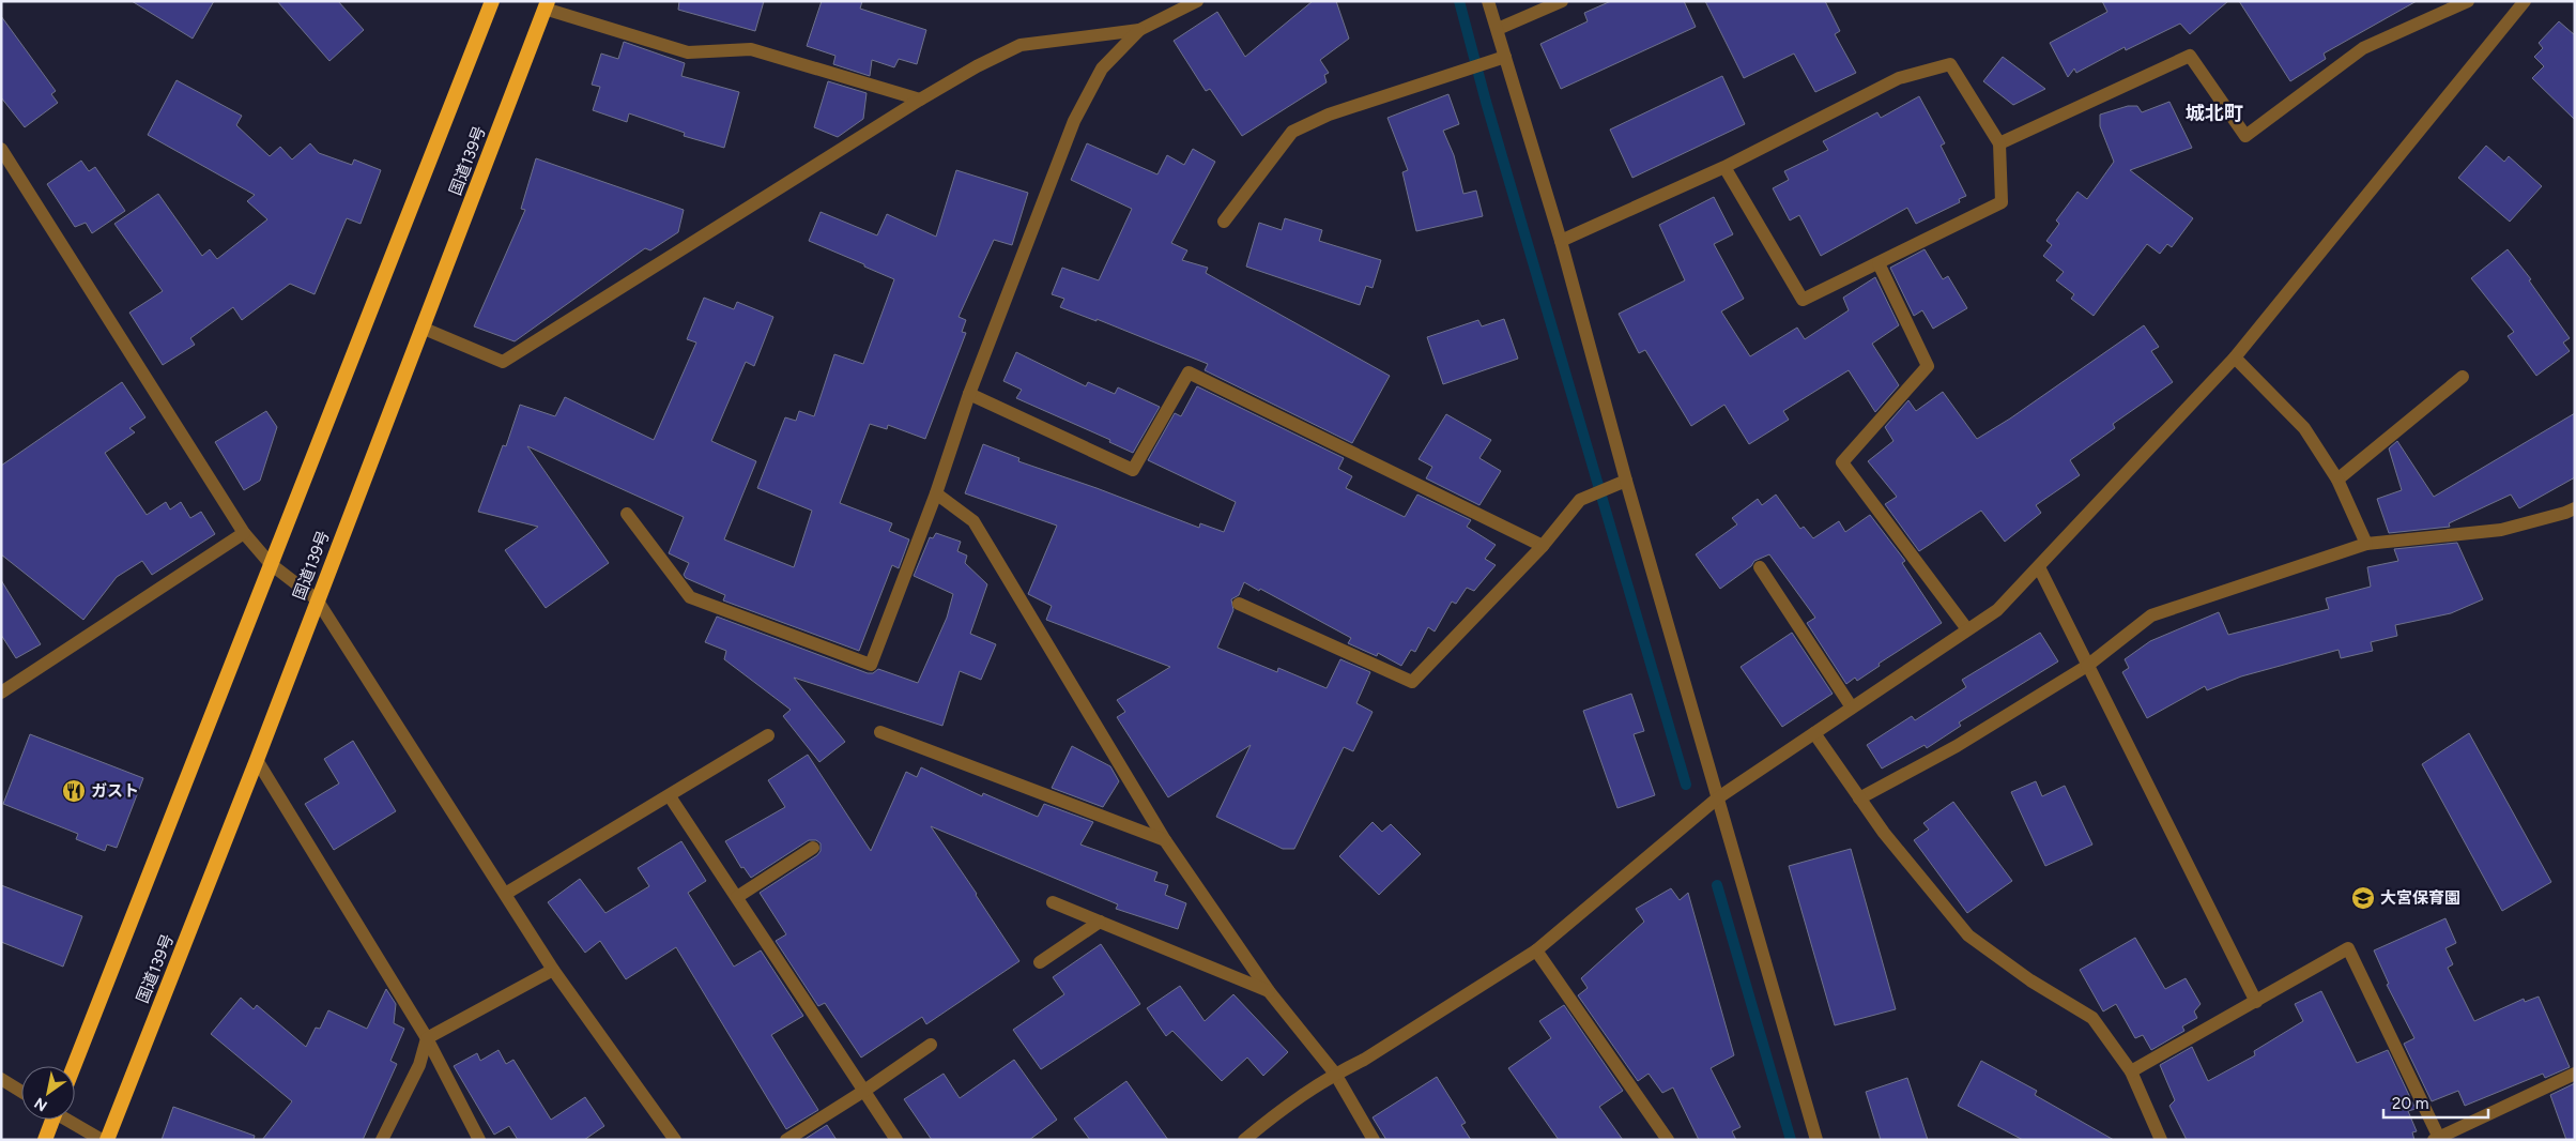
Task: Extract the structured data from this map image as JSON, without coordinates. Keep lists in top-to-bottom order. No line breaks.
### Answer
{"streets":{"highway":["国道139号"]},"districts":["城北町"],"places":{"restaurant":["ガスト"],"school or university":["大宮保育園"]},"scale_bar":"20 m","north":"bottom left"}
